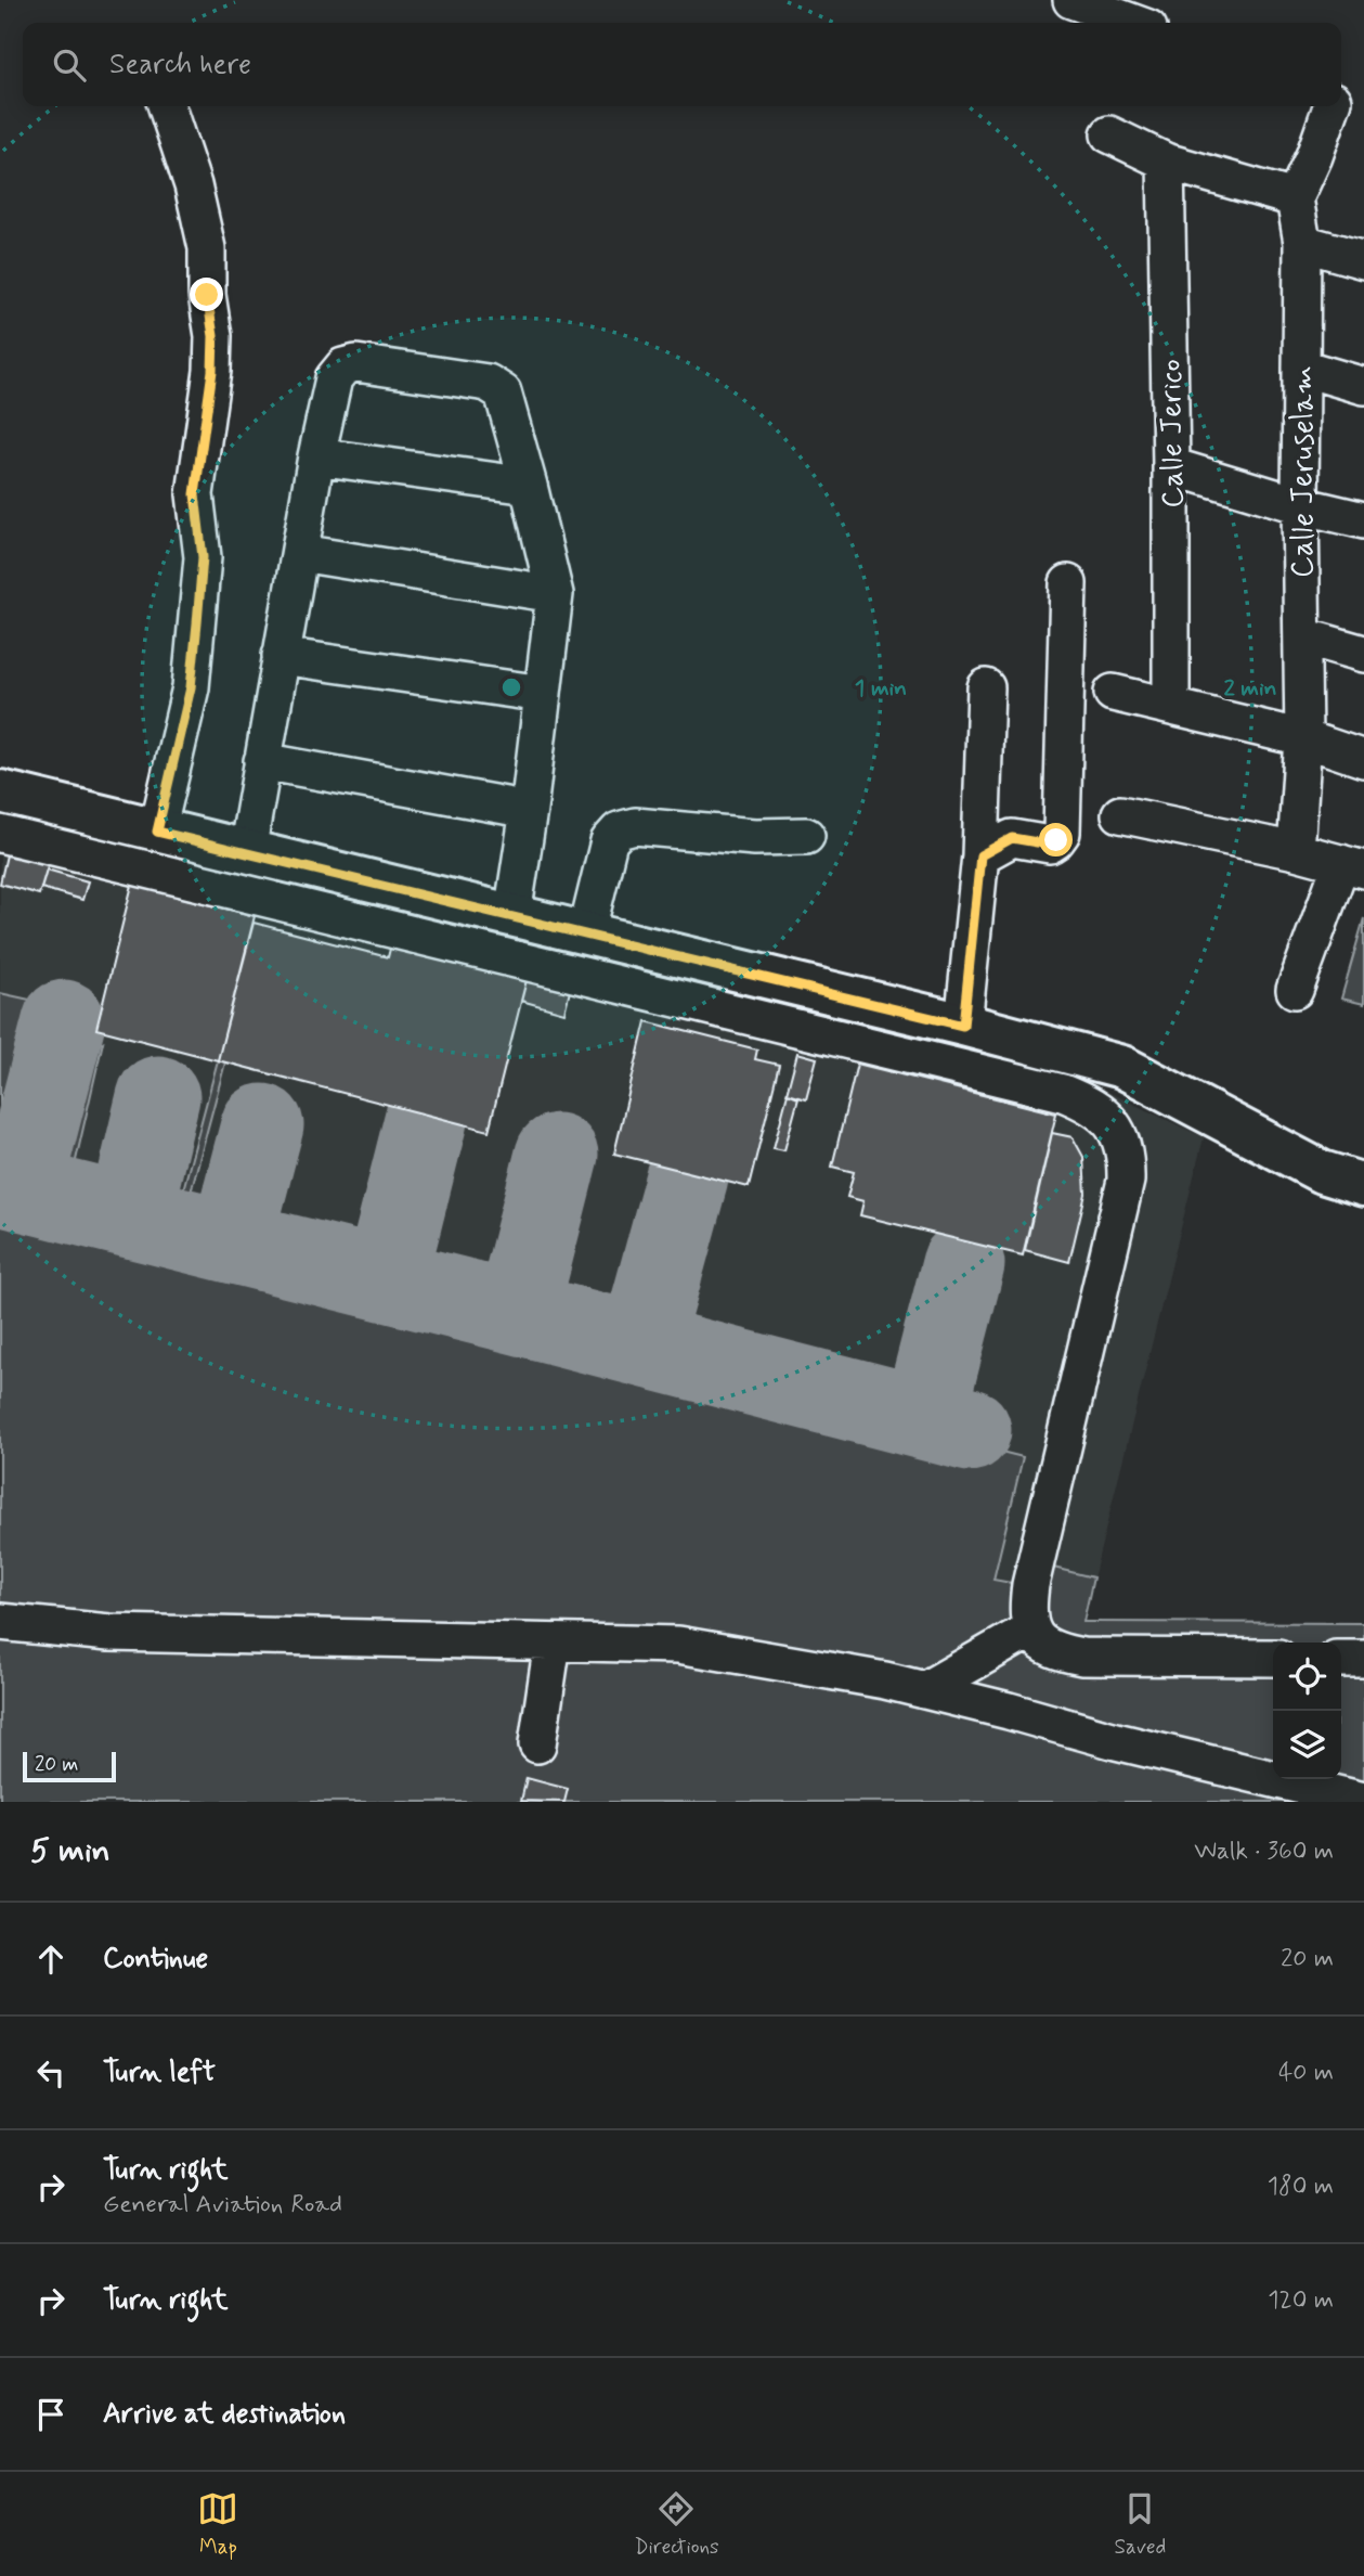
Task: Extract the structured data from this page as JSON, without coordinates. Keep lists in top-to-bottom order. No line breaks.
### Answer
{"streets":{"street":["Calle Jerico","Calle Jeruselam"]},"scale_bar":"20 m","page":{"search":"Search here","scale":"20 m","heading":["5 min","Walk · 360 m"],"list":[["Continue","20 m"],["Turn left","40 m"],["Turn right","General Aviation Road","180 m"],["Turn right","120 m"],"Arrive at destination"],"nav":["Map","Directions","Saved"]},"rings":["1 min","2 min"]}
